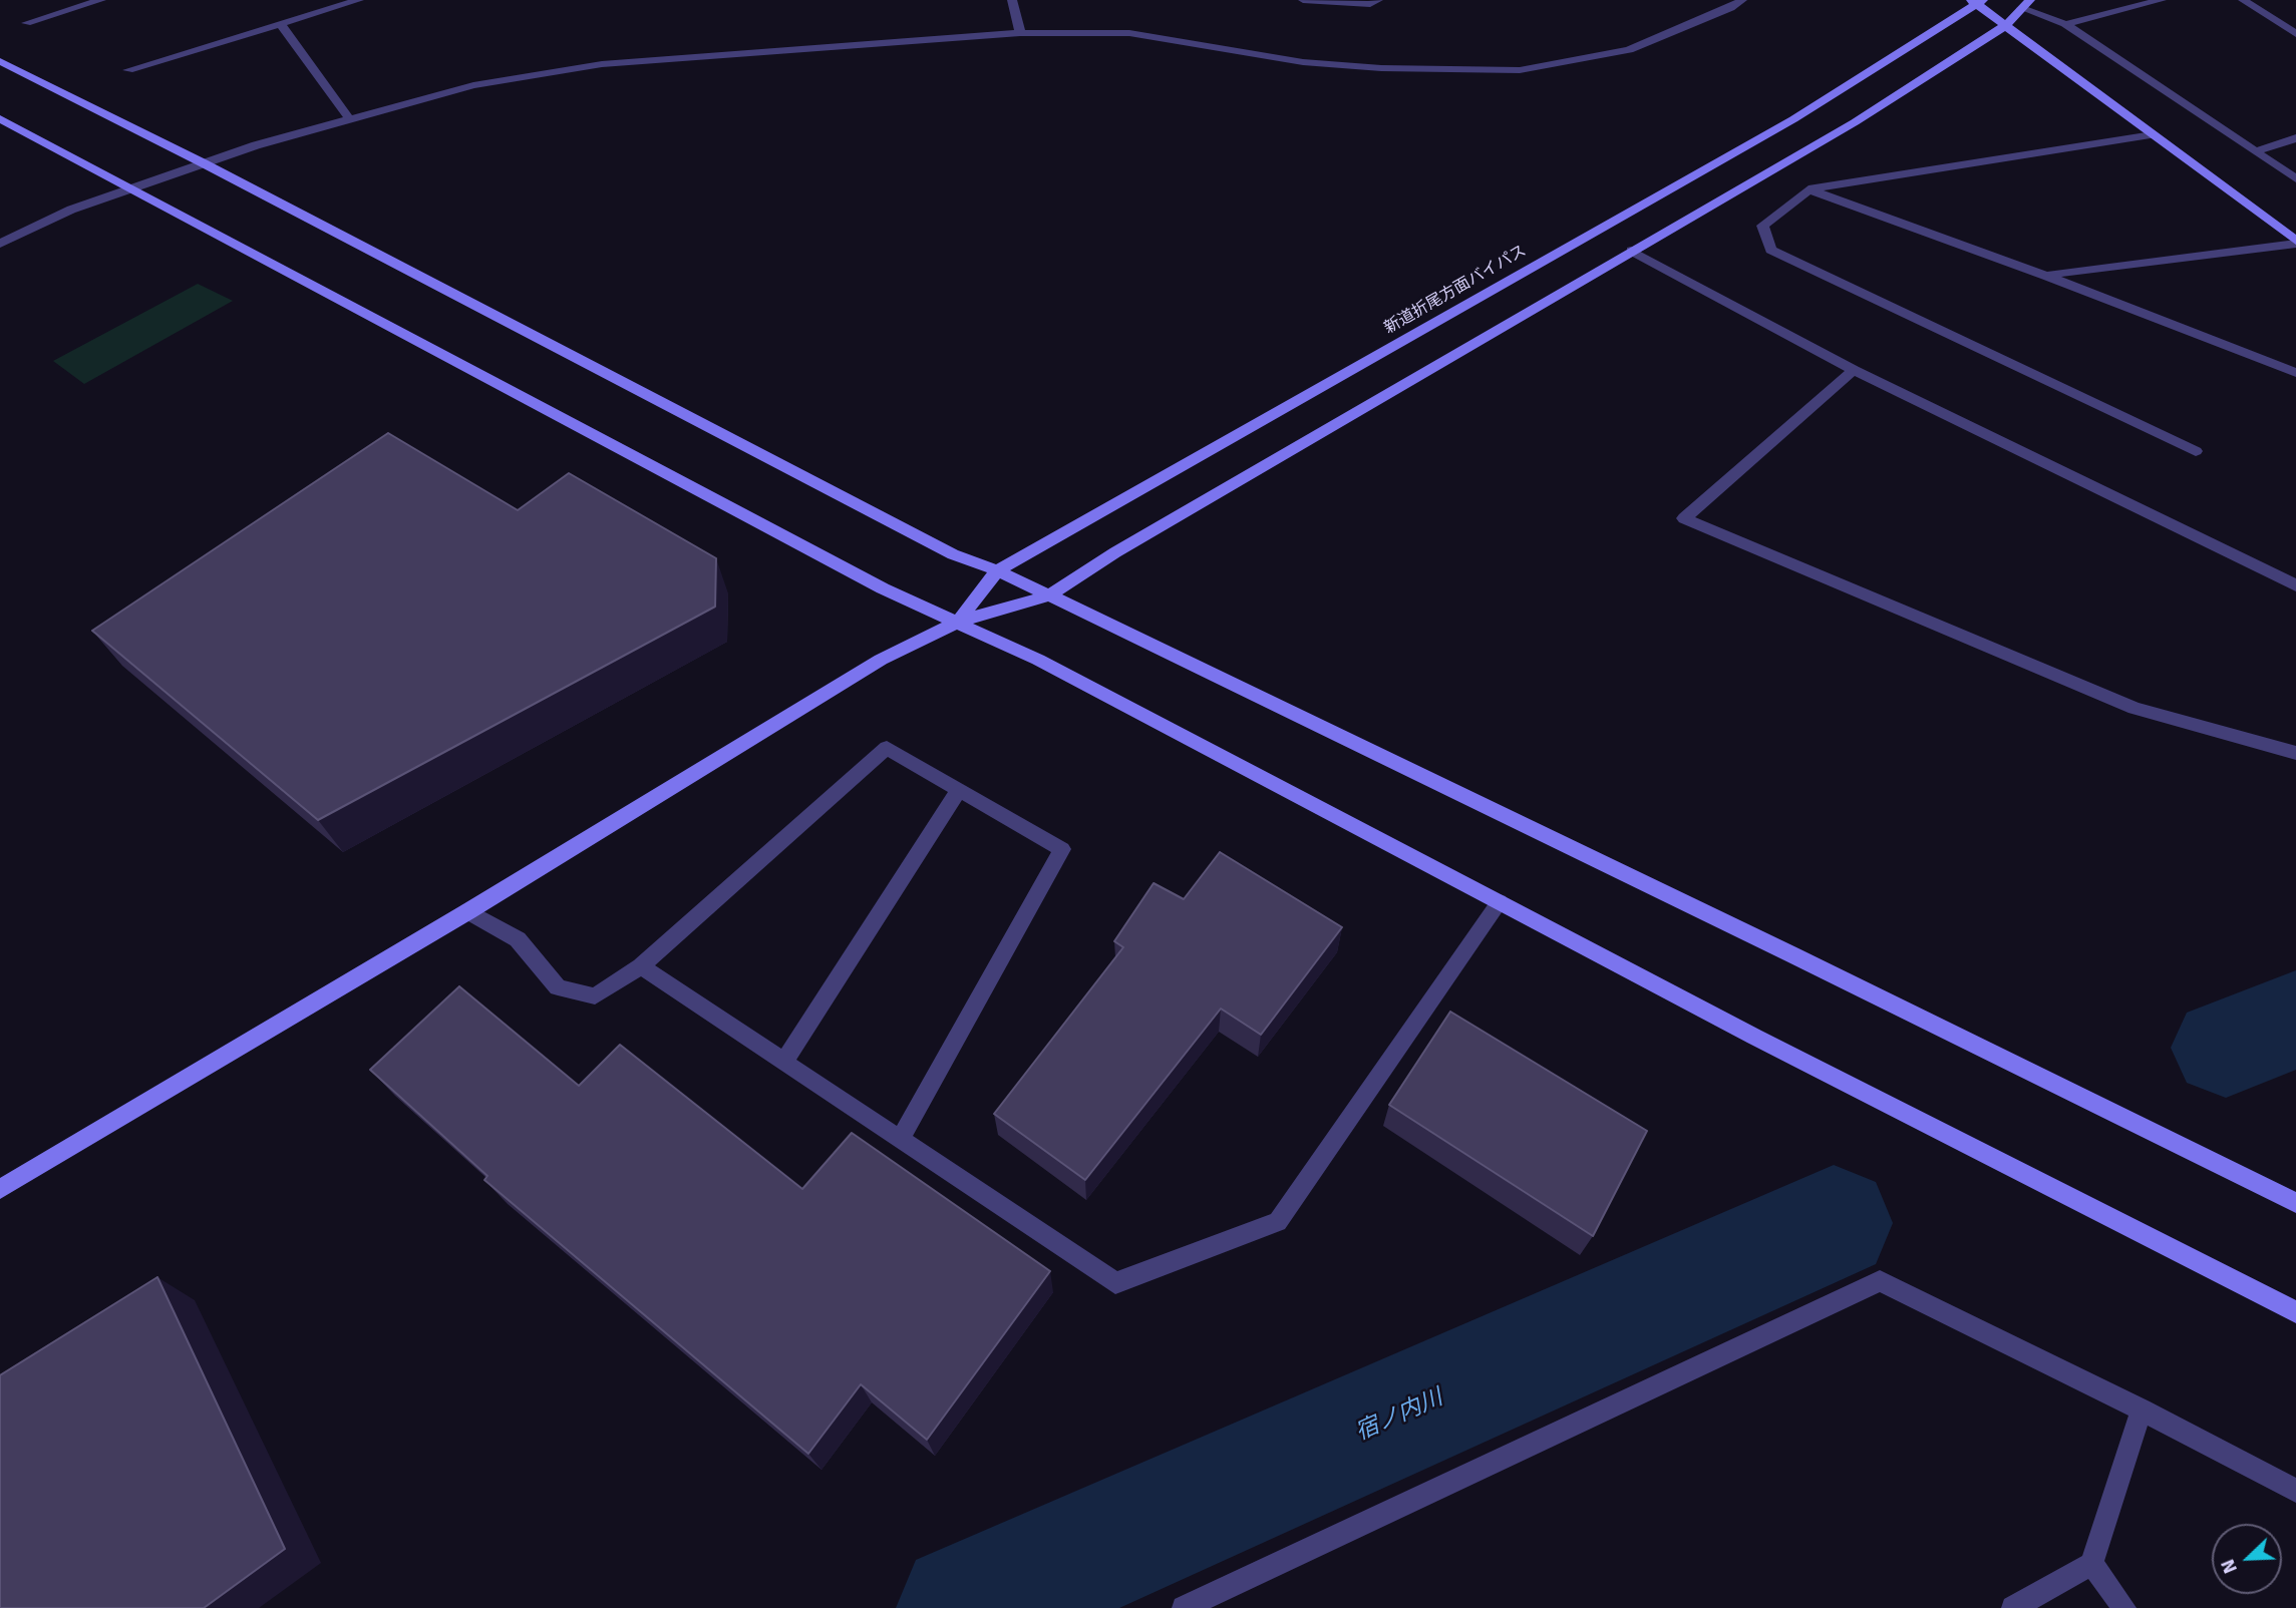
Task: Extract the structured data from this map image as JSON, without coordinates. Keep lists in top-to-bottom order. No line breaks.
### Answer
{"streets":{"street":["新道折尾方面バイパス"]},"water":["宿ノ内川"],"north":"bottom left"}
